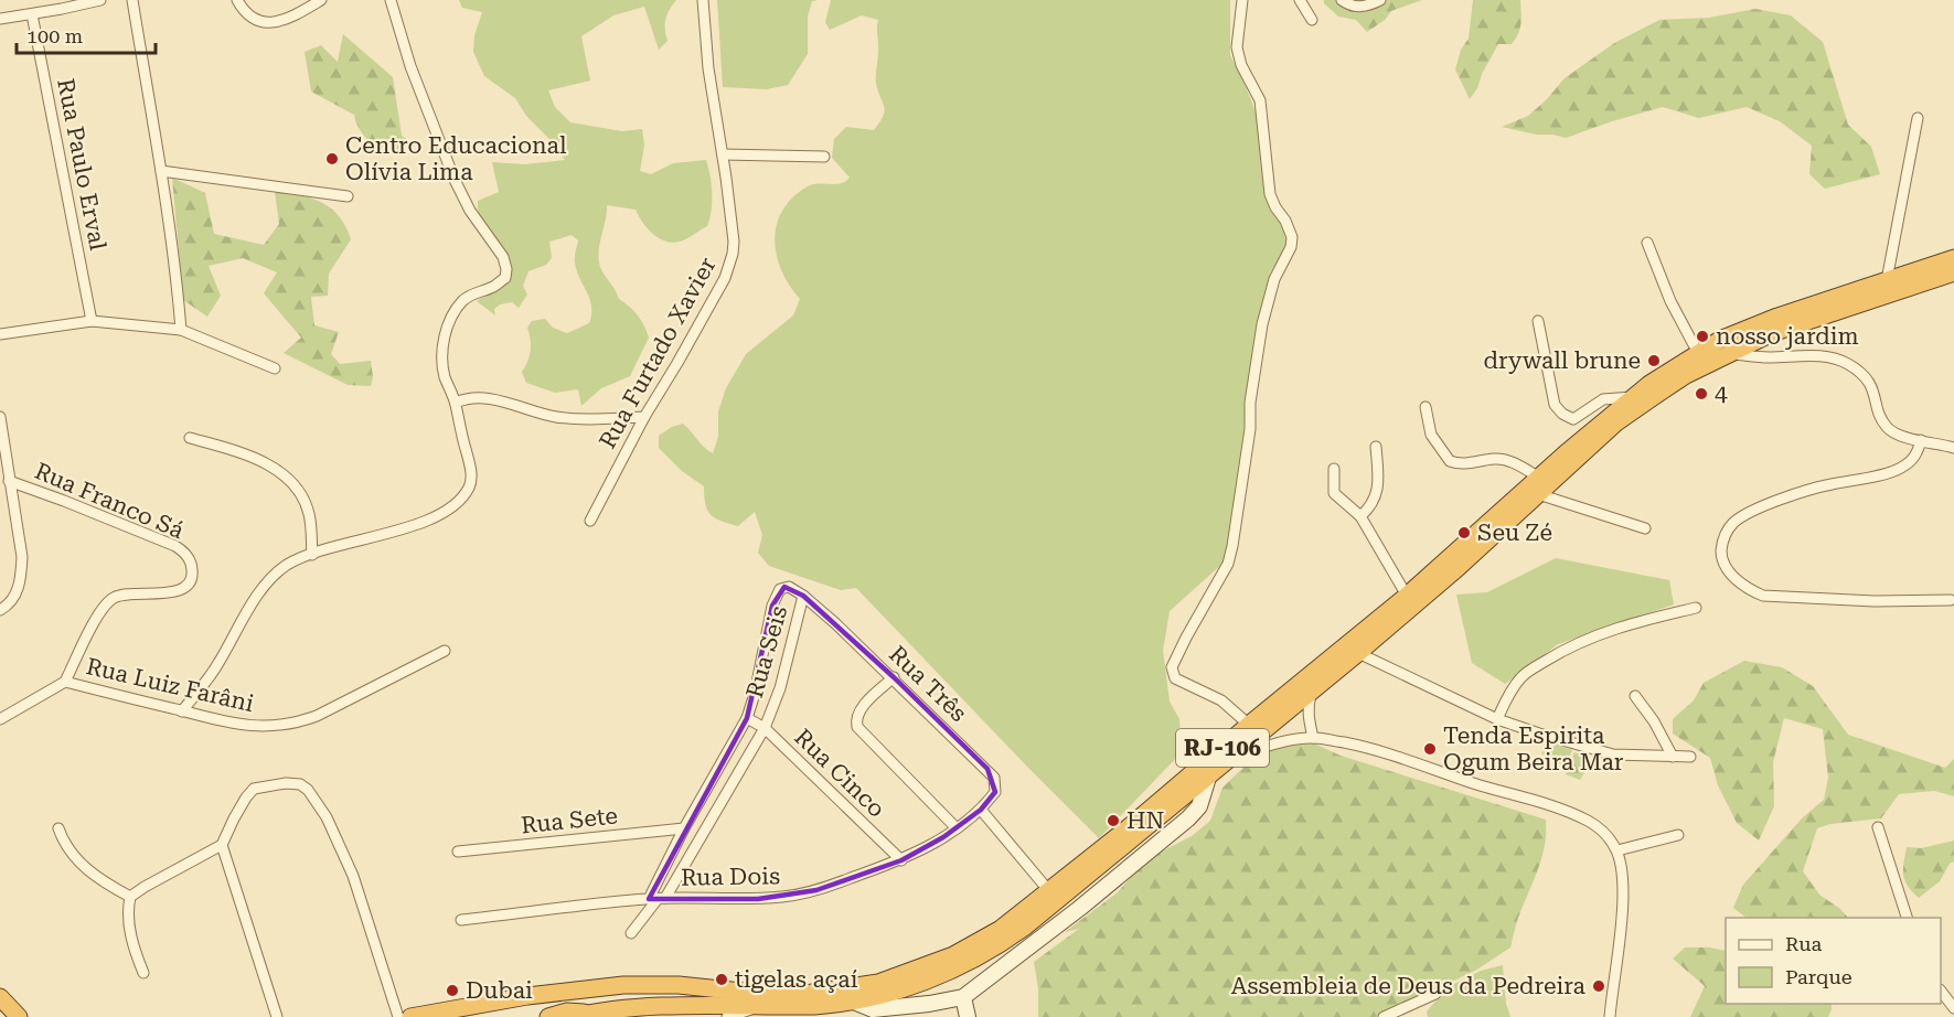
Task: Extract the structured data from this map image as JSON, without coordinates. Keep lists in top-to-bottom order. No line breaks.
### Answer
{"streets":{"highway":["RJ-106"],"street":["Rua Paulo Erval","Rua Furtado Xavier","Rua Franco Sá","Rua Seis","Rua Três","Rua Luiz Farâni","Rua Cinco","Rua Sete","Rua Dois"]},"crossings":[["Rua Franco Sá","Rua Luiz Farâni"],["Rua Seis","Rua Três"],["Rua Seis","Rua Cinco"],["Rua Seis","Rua Sete"],["Rua Seis","Rua Dois"],["Rua Três","Rua Dois"],["Rua Cinco","Rua Dois"]],"places":["Centro Educacional Olívia Lima","nosso jardim","drywall brune","4","Seu Zé","Tenda Espirita Ogum Beira Mar","HN","tigelas açaí","Assembleia de Deus da Pedreira","Dubai"],"legend":["Rua","Parque"],"scale_bar":"100 m"}
